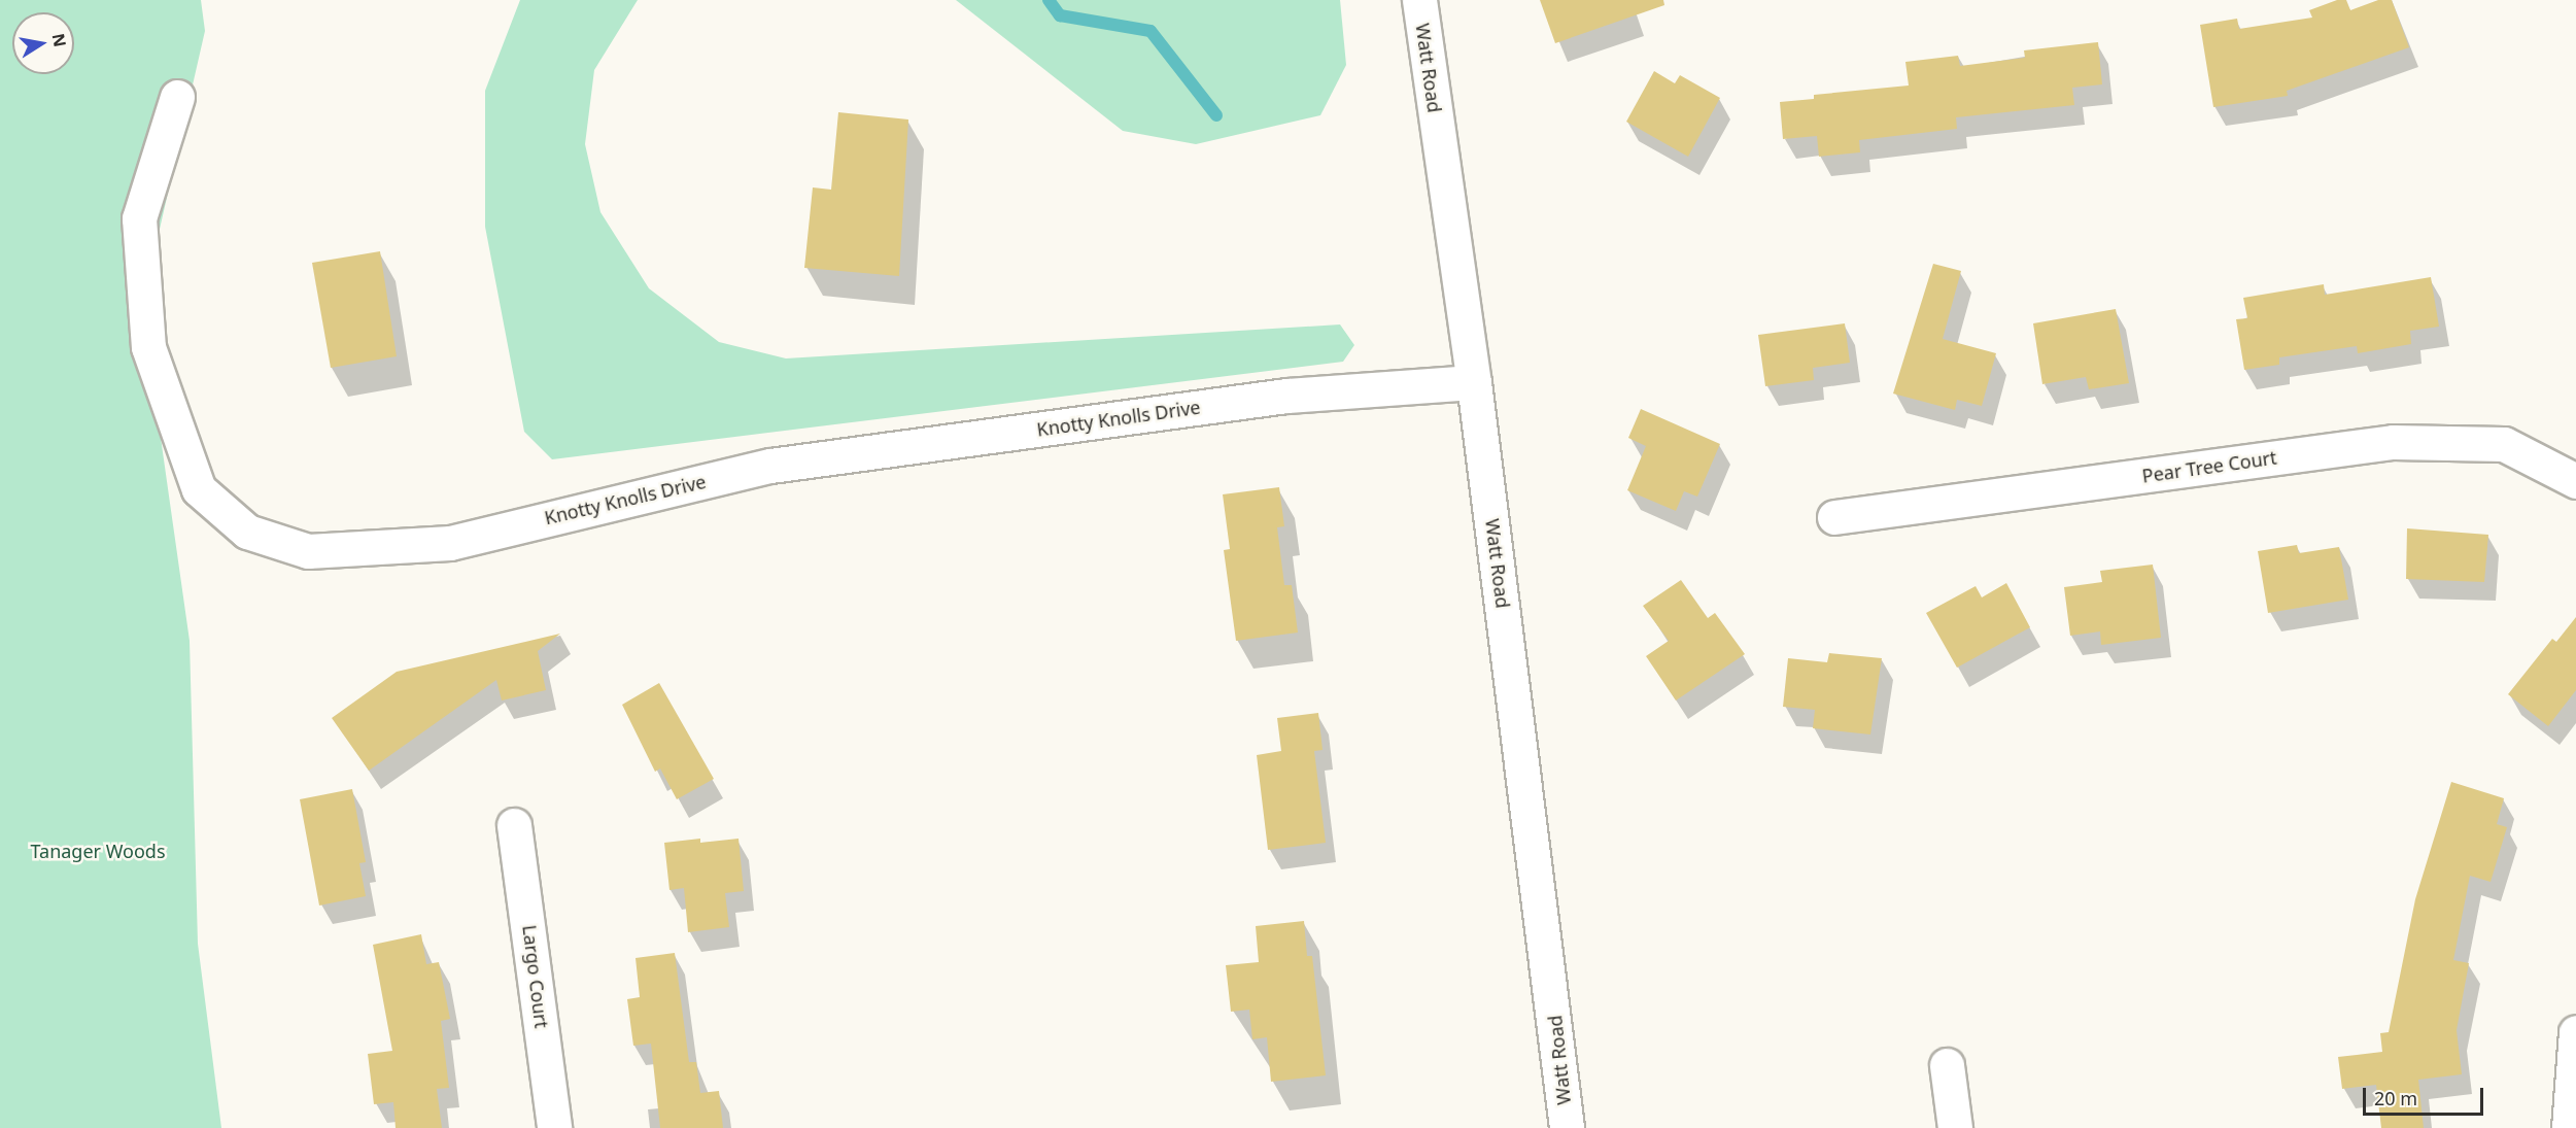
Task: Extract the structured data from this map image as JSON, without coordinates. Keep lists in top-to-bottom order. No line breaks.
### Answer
{"streets":{"street":["Watt Road","Knotty Knolls Drive","Pear Tree Court","Largo Court"]},"crossings":[["Watt Road","Knotty Knolls Drive"]],"parks":["Tanager Woods"],"scale_bar":"20 m","north":"right"}
